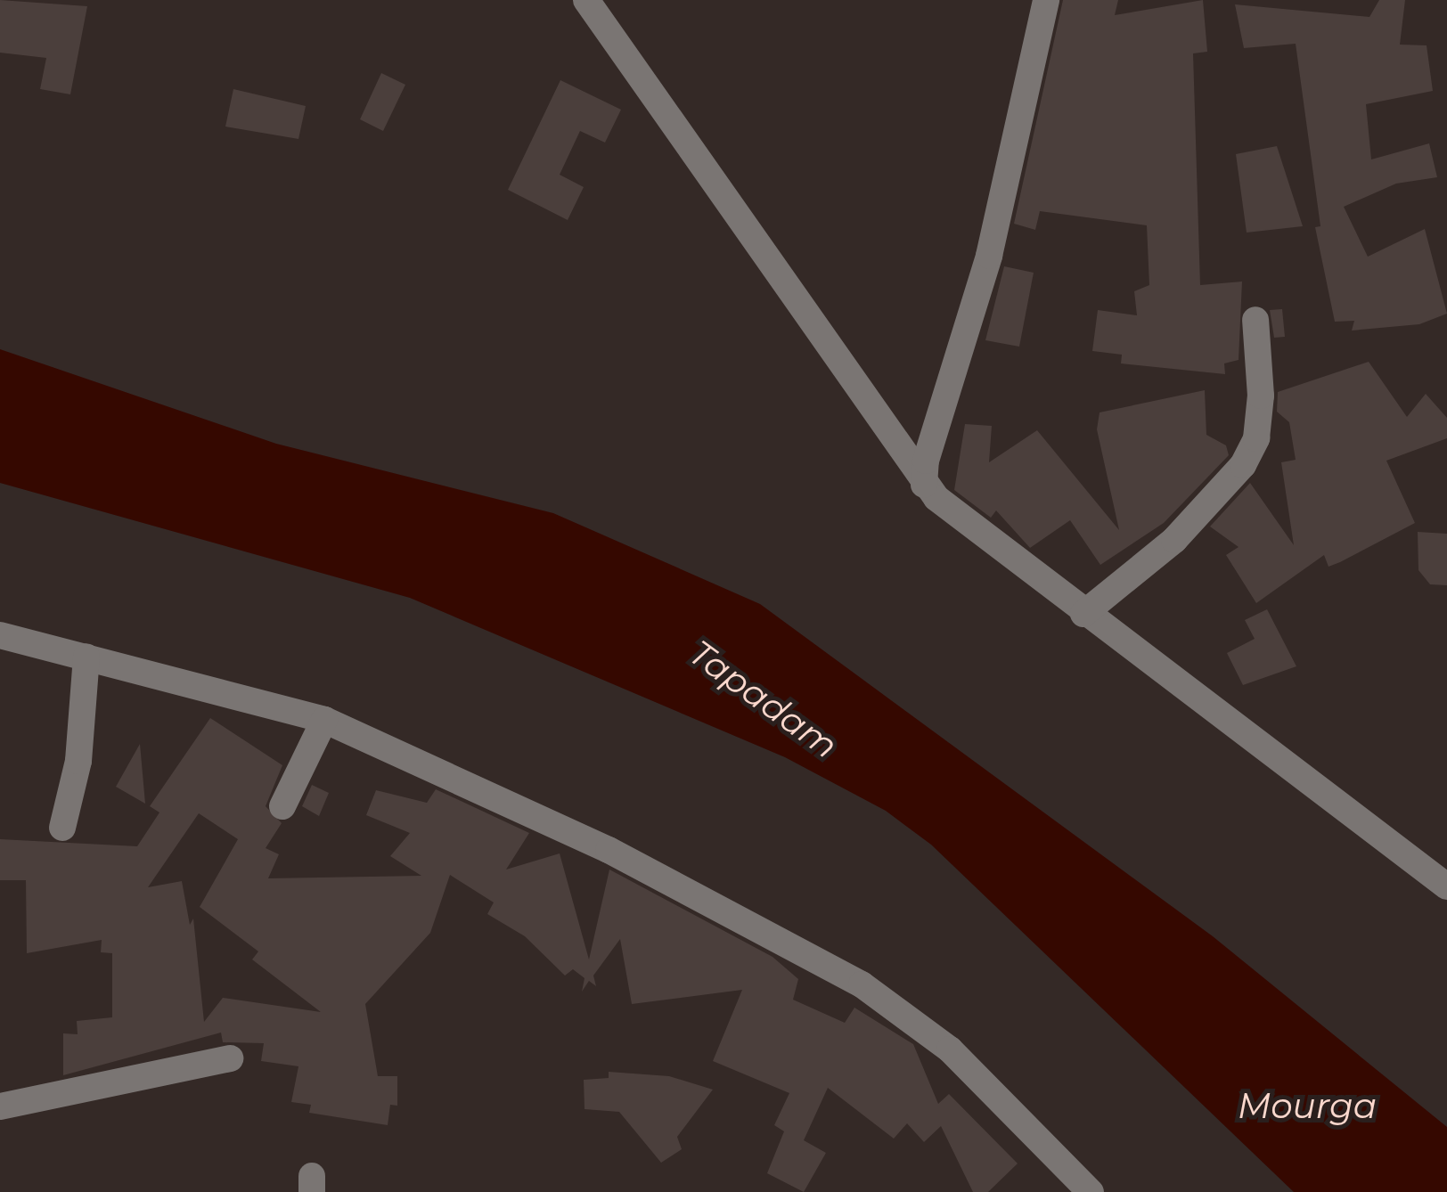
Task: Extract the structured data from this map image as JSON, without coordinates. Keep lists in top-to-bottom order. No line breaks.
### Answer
{"water":["Tapadam","Mourga"]}
